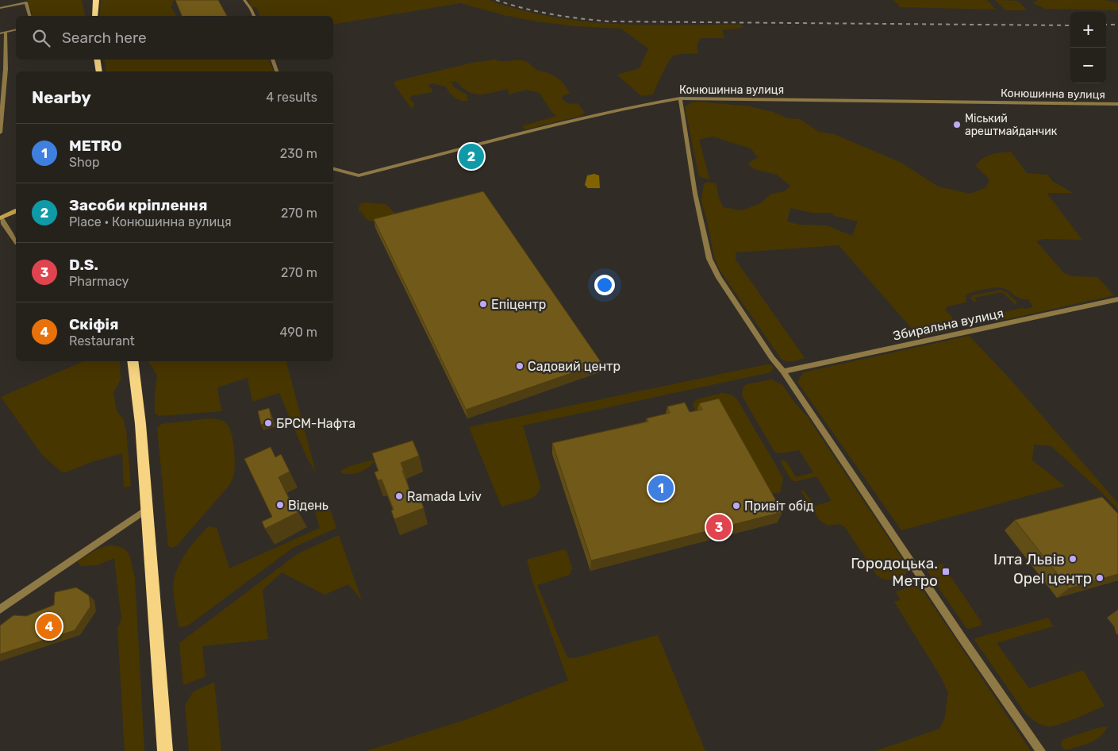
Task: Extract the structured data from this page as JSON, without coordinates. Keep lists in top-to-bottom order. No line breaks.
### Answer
{"streets":{"street":["Конюшинна вулиця","Збиральна вулиця"]},"places":{"other":["Міський арештмайданчик","Епіцентр","Садовий центр","БРСМ-Нафта","Ramada Lviv","Відень","Привіт обід","Ілта Львів","Opel центр"],"transit":["Городоцька. Метро"]},"page":{"map_buttons":["+","−"],"search":"Search here","heading":["Nearby","4 results"],"list":[{"mark":"1","name":"METRO","note":"Shop","value":"230 m"},{"mark":"2","name":"Засоби кріплення","note":"Place · Конюшинна вулиця","value":"270 m"},{"mark":"3","name":"D.S.","note":"Pharmacy","value":"270 m"},{"mark":"4","name":"Скіфія","note":"Restaurant","value":"490 m"}],"pins":["2","1","3","4"]}}
